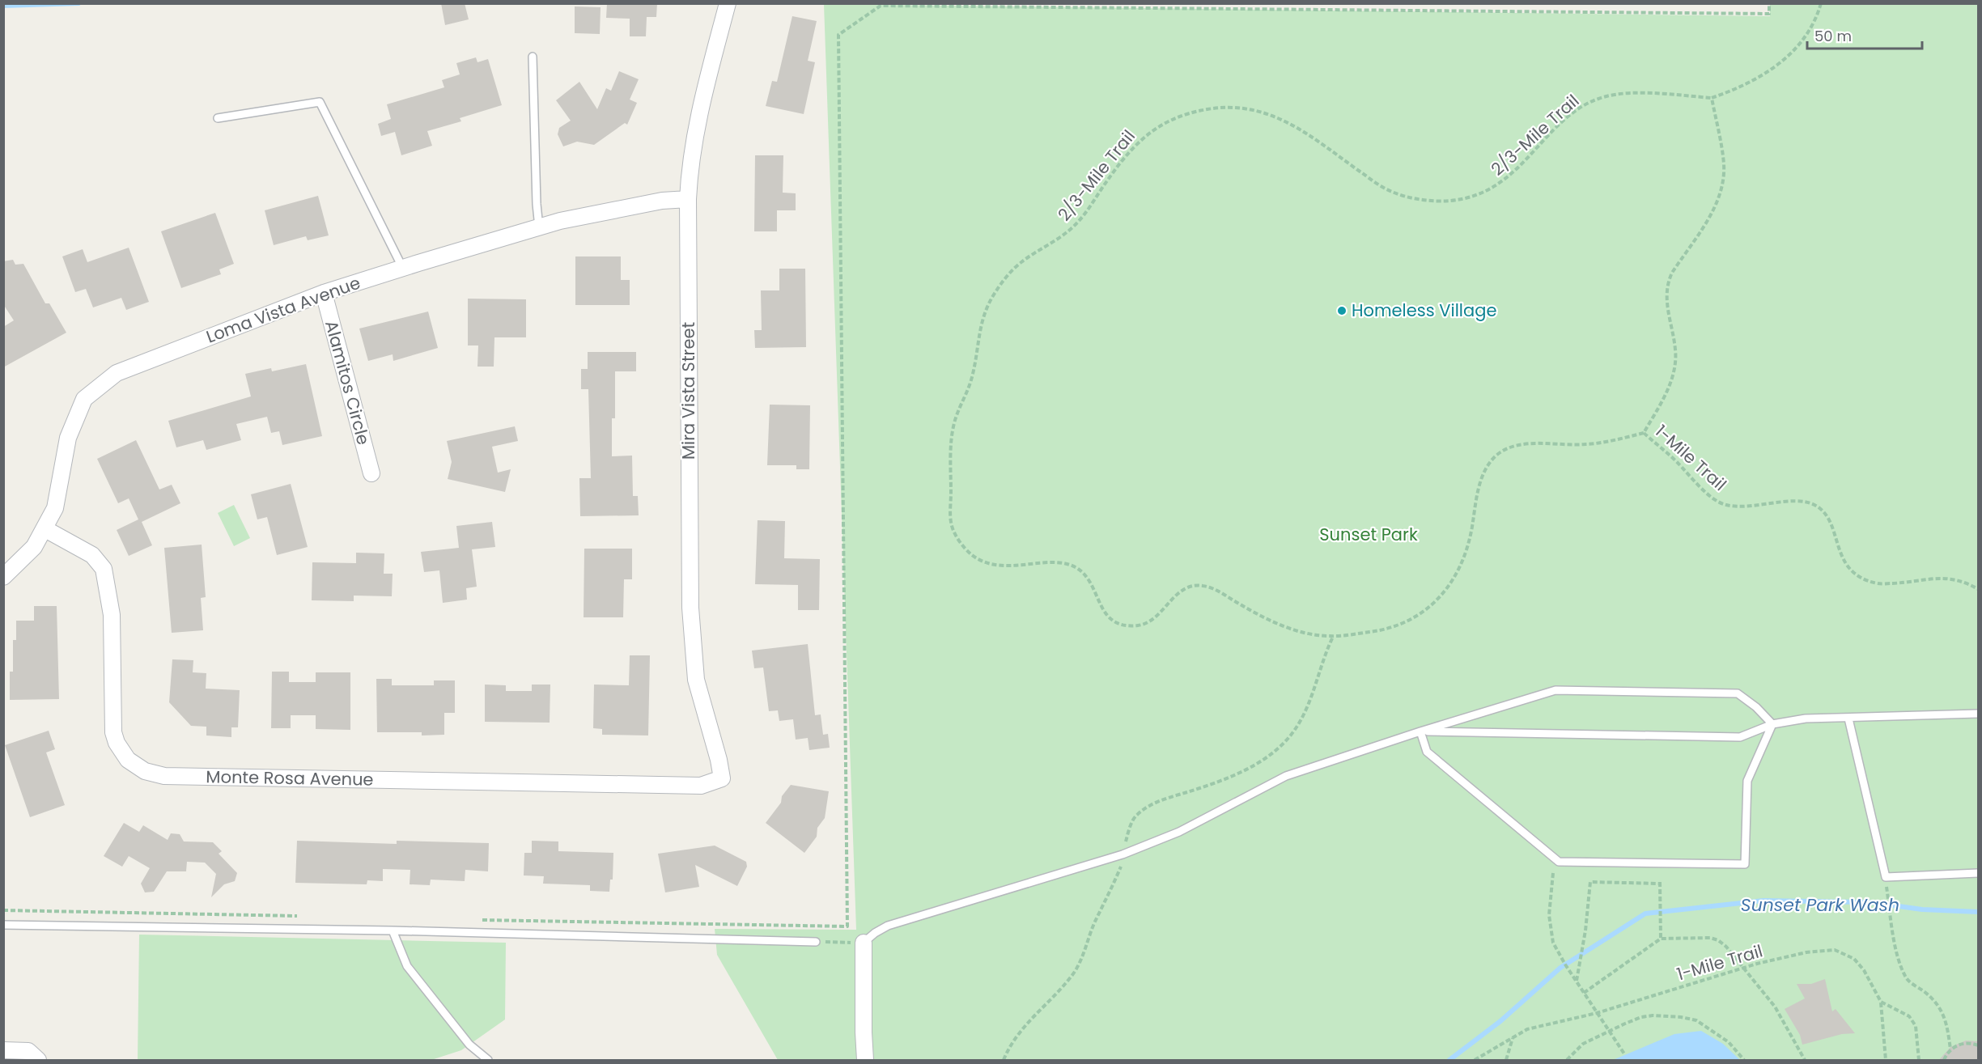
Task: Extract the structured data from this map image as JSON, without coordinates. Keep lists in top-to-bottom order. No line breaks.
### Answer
{"streets":{"street":["Loma Vista Avenue","Alamitos Circle","Mira Vista Street","Monte Rosa Avenue"],"path":["2/3-Mile Trail","1-Mile Trail"]},"crossings":[["2/3-Mile Trail","1-Mile Trail"],["Loma Vista Avenue","Alamitos Circle"],["Loma Vista Avenue","Mira Vista Street"],["Loma Vista Avenue","Monte Rosa Avenue"],["Mira Vista Street","Monte Rosa Avenue"]],"water":["Sunset Park Wash"],"parks":["Sunset Park"],"places":["Homeless Village"],"scale_bar":"50 m"}
